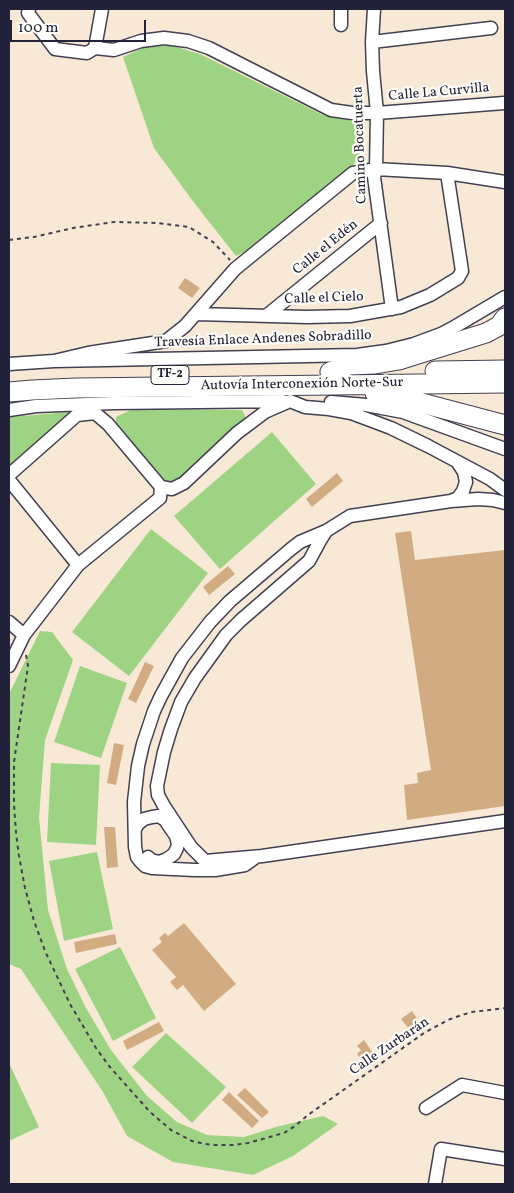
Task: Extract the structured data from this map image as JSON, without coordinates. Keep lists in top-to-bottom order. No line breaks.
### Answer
{"streets":{"highway":["TF-2","Autovía Interconexión Norte-Sur"],"street":["Calle La Curvilla","Camino Bocatuerta","Calle el Edén","Calle el Cielo","Travesía Enlace Andenes Sobradillo"],"path":["Calle Zurbarán"]},"crossings":[["Calle La Curvilla","Camino Bocatuerta"],["Camino Bocatuerta","Calle el Edén"],["Camino Bocatuerta","Calle el Cielo"],["Calle el Edén","Calle el Cielo"]],"scale_bar":"100 m"}
